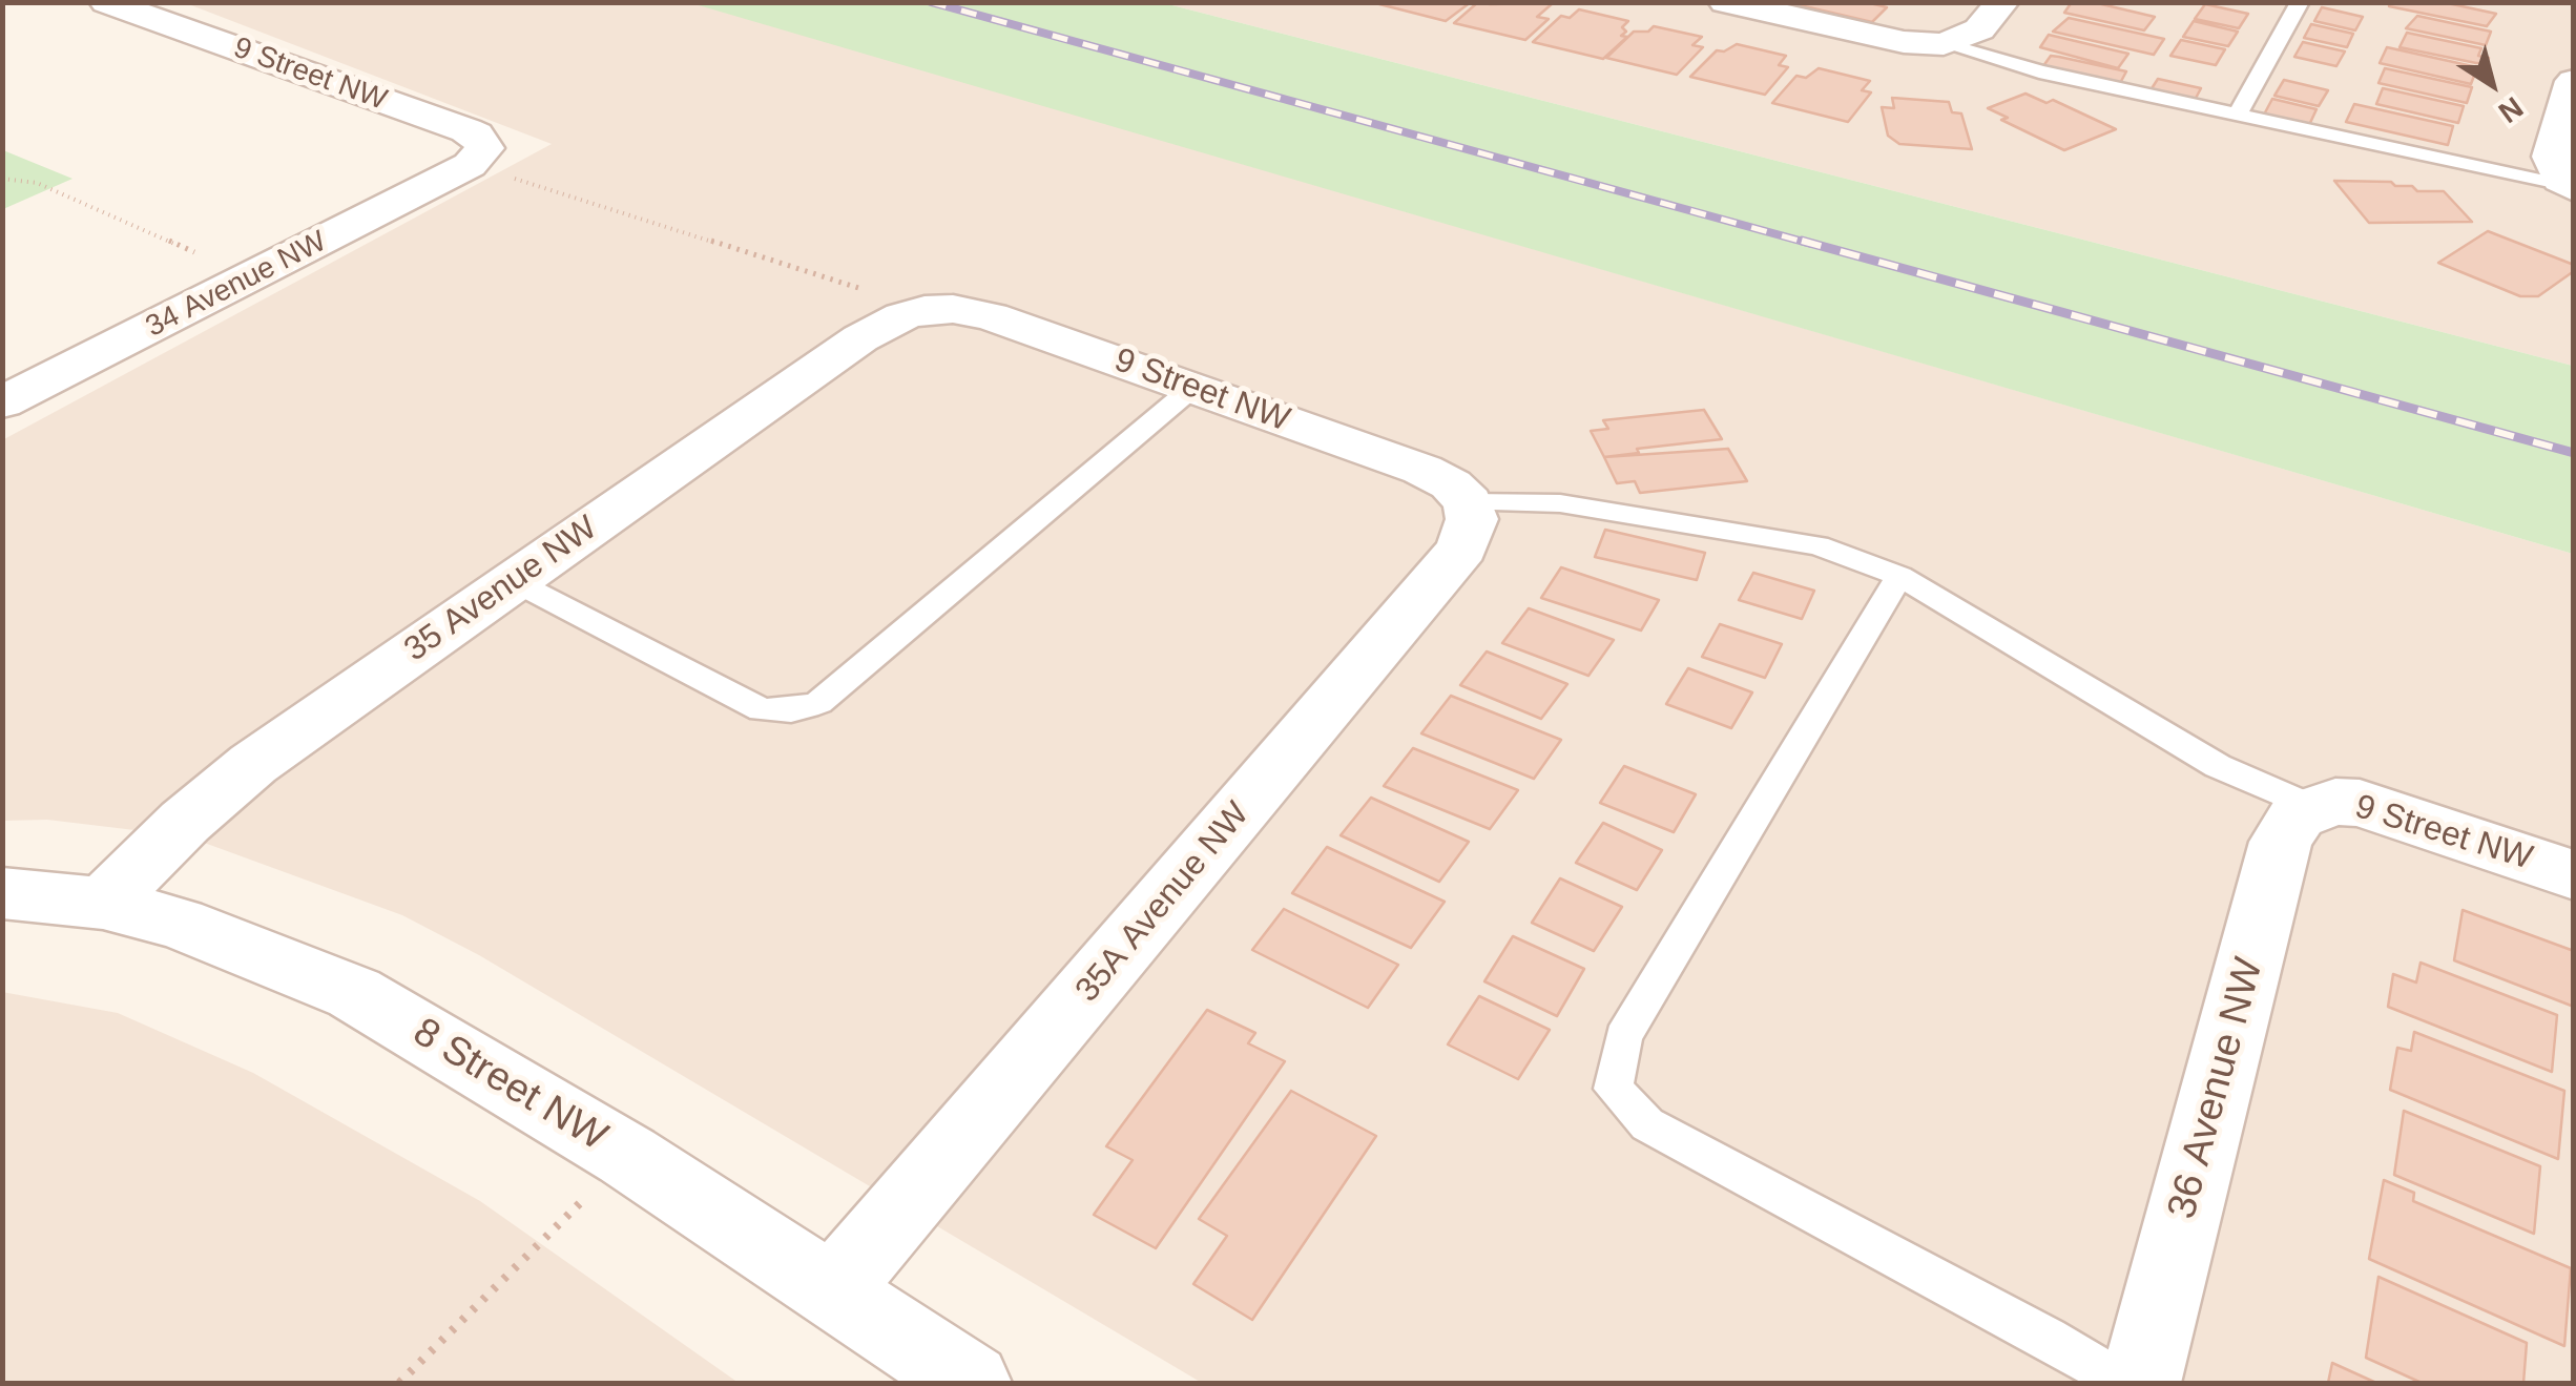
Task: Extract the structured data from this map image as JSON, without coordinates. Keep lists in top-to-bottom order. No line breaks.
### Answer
{"streets":{"street":["9 Street NW","34 Avenue NW","35 Avenue NW","35A Avenue NW","8 Street NW","36 Avenue NW"]},"crossings":[["9 Street NW","34 Avenue NW"],["9 Street NW","35 Avenue NW"],["9 Street NW","35A Avenue NW"],["9 Street NW","36 Avenue NW"],["35 Avenue NW","8 Street NW"],["35A Avenue NW","8 Street NW"]],"north":"bottom right"}
